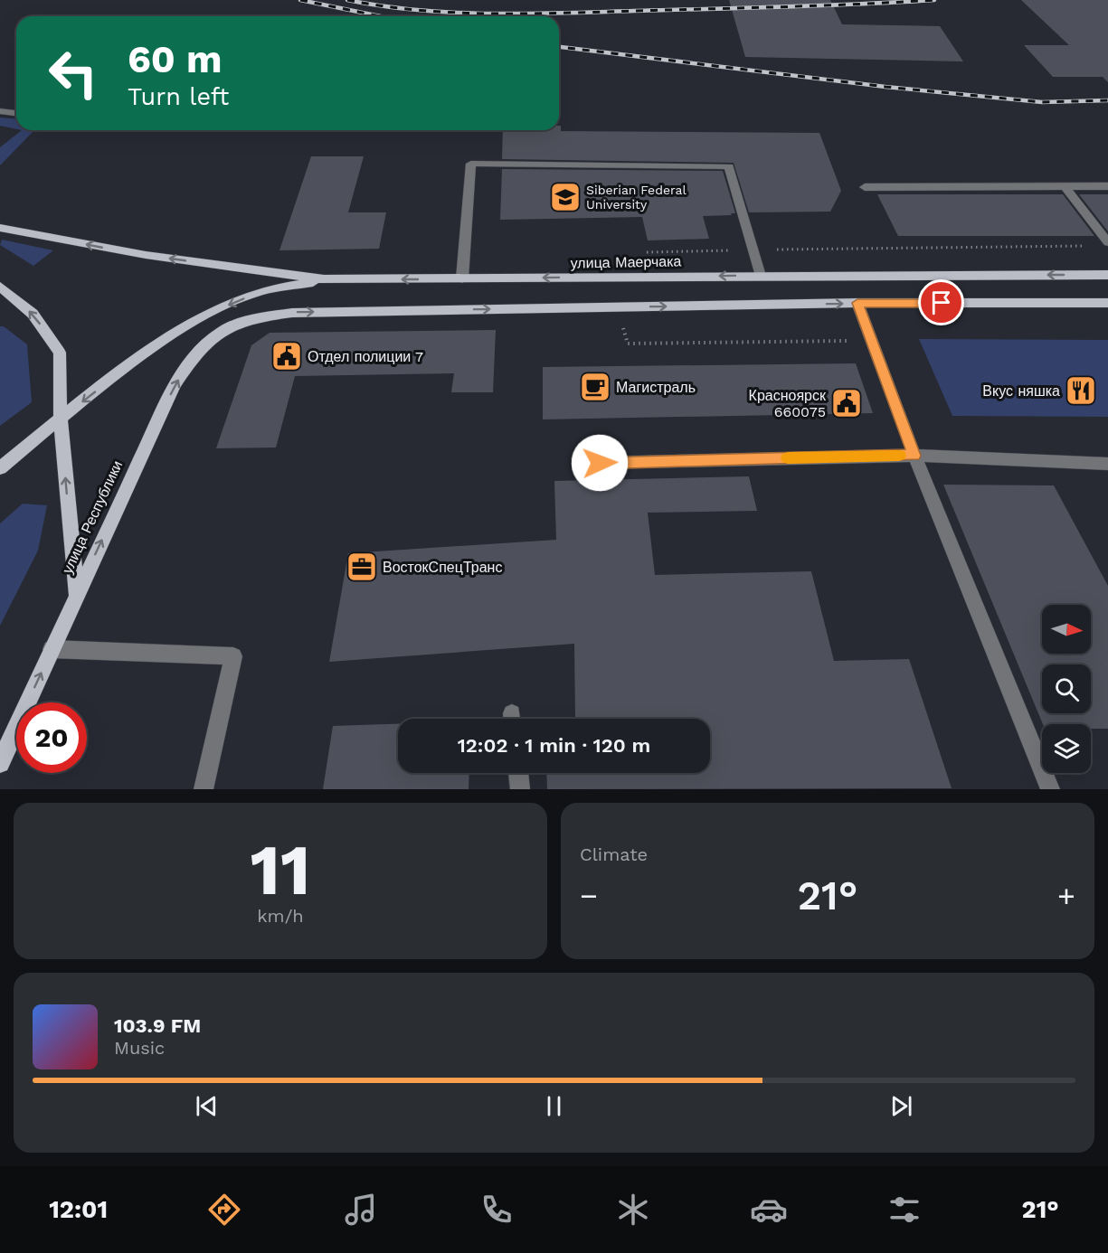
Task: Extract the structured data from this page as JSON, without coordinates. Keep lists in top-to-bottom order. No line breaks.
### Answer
{"streets":{"main road":["улица Маерчака","улица Республики"]},"one_way":["улица Маерчака"],"places":{"school or university":["Siberian Federal University"],"public building":["Отдел полиции 7","Красноярск 660075"],"cafe":["Магистраль"],"restaurant":["Вкус няшка"],"office":["ВостокСпецТранс"]},"north":"right","page":{"turn":["60 m","Turn left"],"limit":"20","trip":"12:02 · 1 min · 120 m","tile":[["11","km/h"],"Climate"],"heat":["−","21°","+"],"song":["103.9 FM","Music"],"tabs":["12:01","21°"]}}
